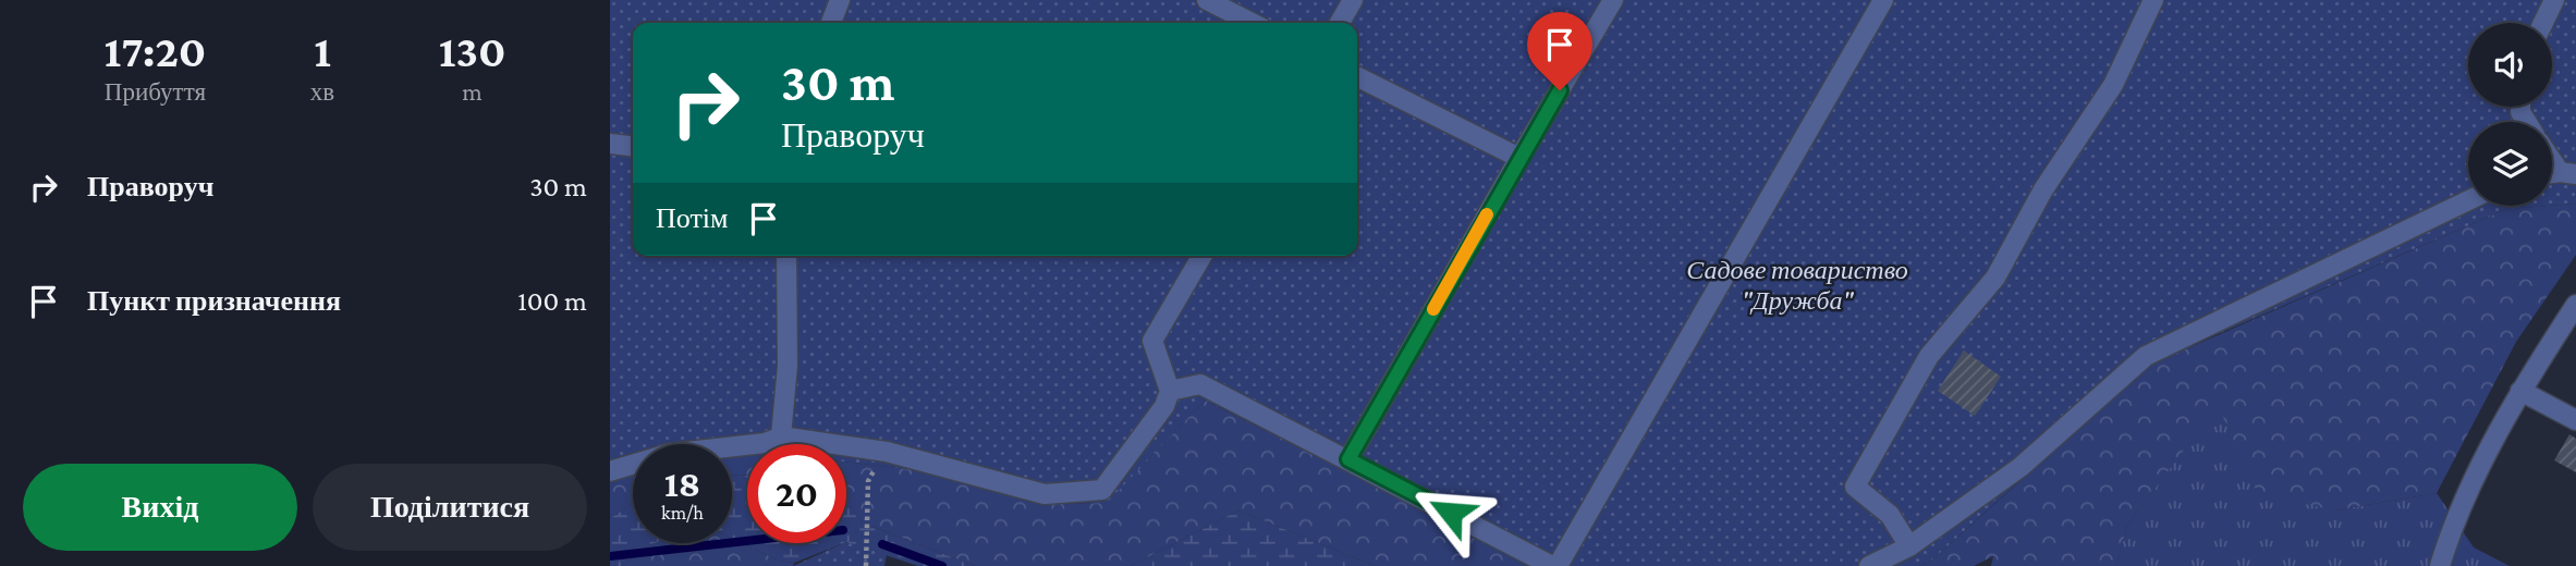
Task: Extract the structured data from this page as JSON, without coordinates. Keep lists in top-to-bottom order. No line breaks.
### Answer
{"parks":["Садове товариство \"Дружба\""],"page":{"eta":["17:20","Прибуття","1","хв","130","m"],"turn":["30 m","Праворуч"],"list":[{"name":"Праворуч","value":"30 m"},{"name":"Пункт призначення","value":"100 m"}],"then":"Потім","speed":"18 km/h","limit":"20","buttons":["Вихід","Поділитися"]}}
